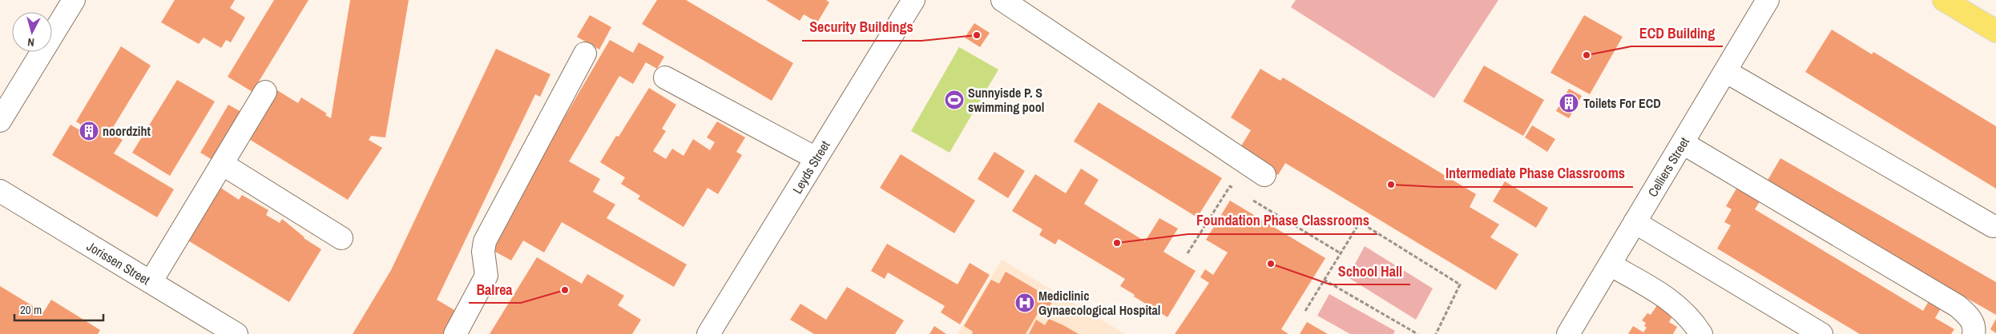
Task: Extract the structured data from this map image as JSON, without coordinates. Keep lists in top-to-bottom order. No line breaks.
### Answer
{"streets":{"street":["Leyds Street","Celliers Street","Jorissen Street"]},"places":{"other":["Security Buildings","ECD Building","Intermediate Phase Classrooms","Foundation Phase Classrooms","School Hall","Balrea"],"sports":["Sunnyisde P. S swimming pool"],"building":["Toilets For ECD","noordziht"],"hospital":["Mediclinic Gynaecological Hospital"]},"scale_bar":"20 m","north":"bottom"}
